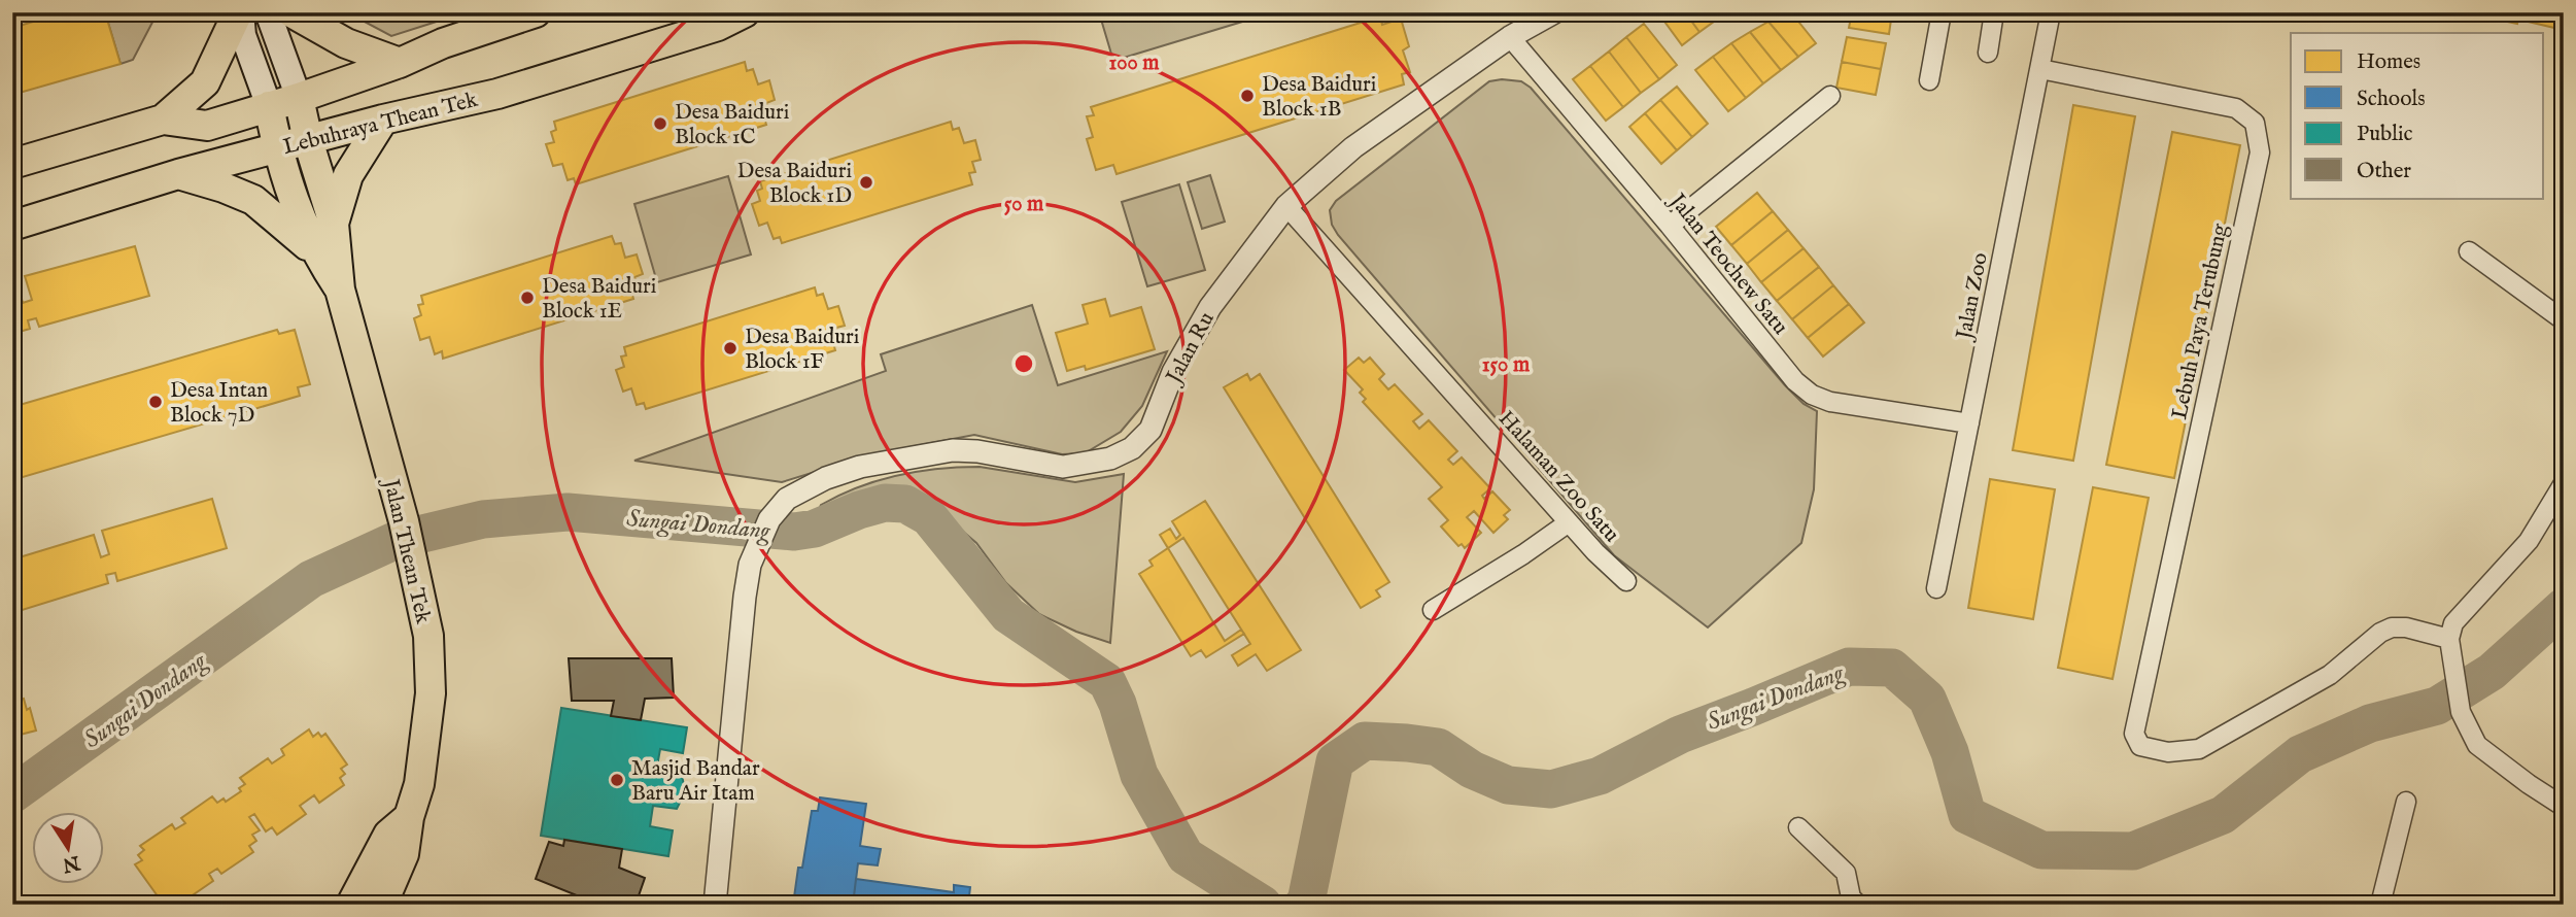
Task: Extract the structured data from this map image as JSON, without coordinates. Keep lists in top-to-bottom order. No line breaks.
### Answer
{"streets":{"main road":["Lebuhraya Thean Tek","Jalan Thean Tek"],"street":["Jalan Teochew Satu","Jalan Zoo","Lebuh Paya Terubung","Jalan Ru","Halaman Zoo Satu"]},"crossings":[["Lebuhraya Thean Tek","Jalan Thean Tek"],["Jalan Teochew Satu","Jalan Zoo"],["Jalan Teochew Satu","Jalan Ru"],["Jalan Zoo","Lebuh Paya Terubung"],["Jalan Ru","Halaman Zoo Satu"]],"water":["Sungai Dondang"],"places":["Desa Baiduri Block 1B","Desa Baiduri Block 1C","Desa Baiduri Block 1D","Desa Baiduri Block 1E","Desa Baiduri Block 1F","Desa Intan Block 7D","Masjid Bandar Baru Air Itam"],"legend":["Homes","Schools","Public","Other"],"north":"bottom","rings":["100 m","50 m","150 m"]}
